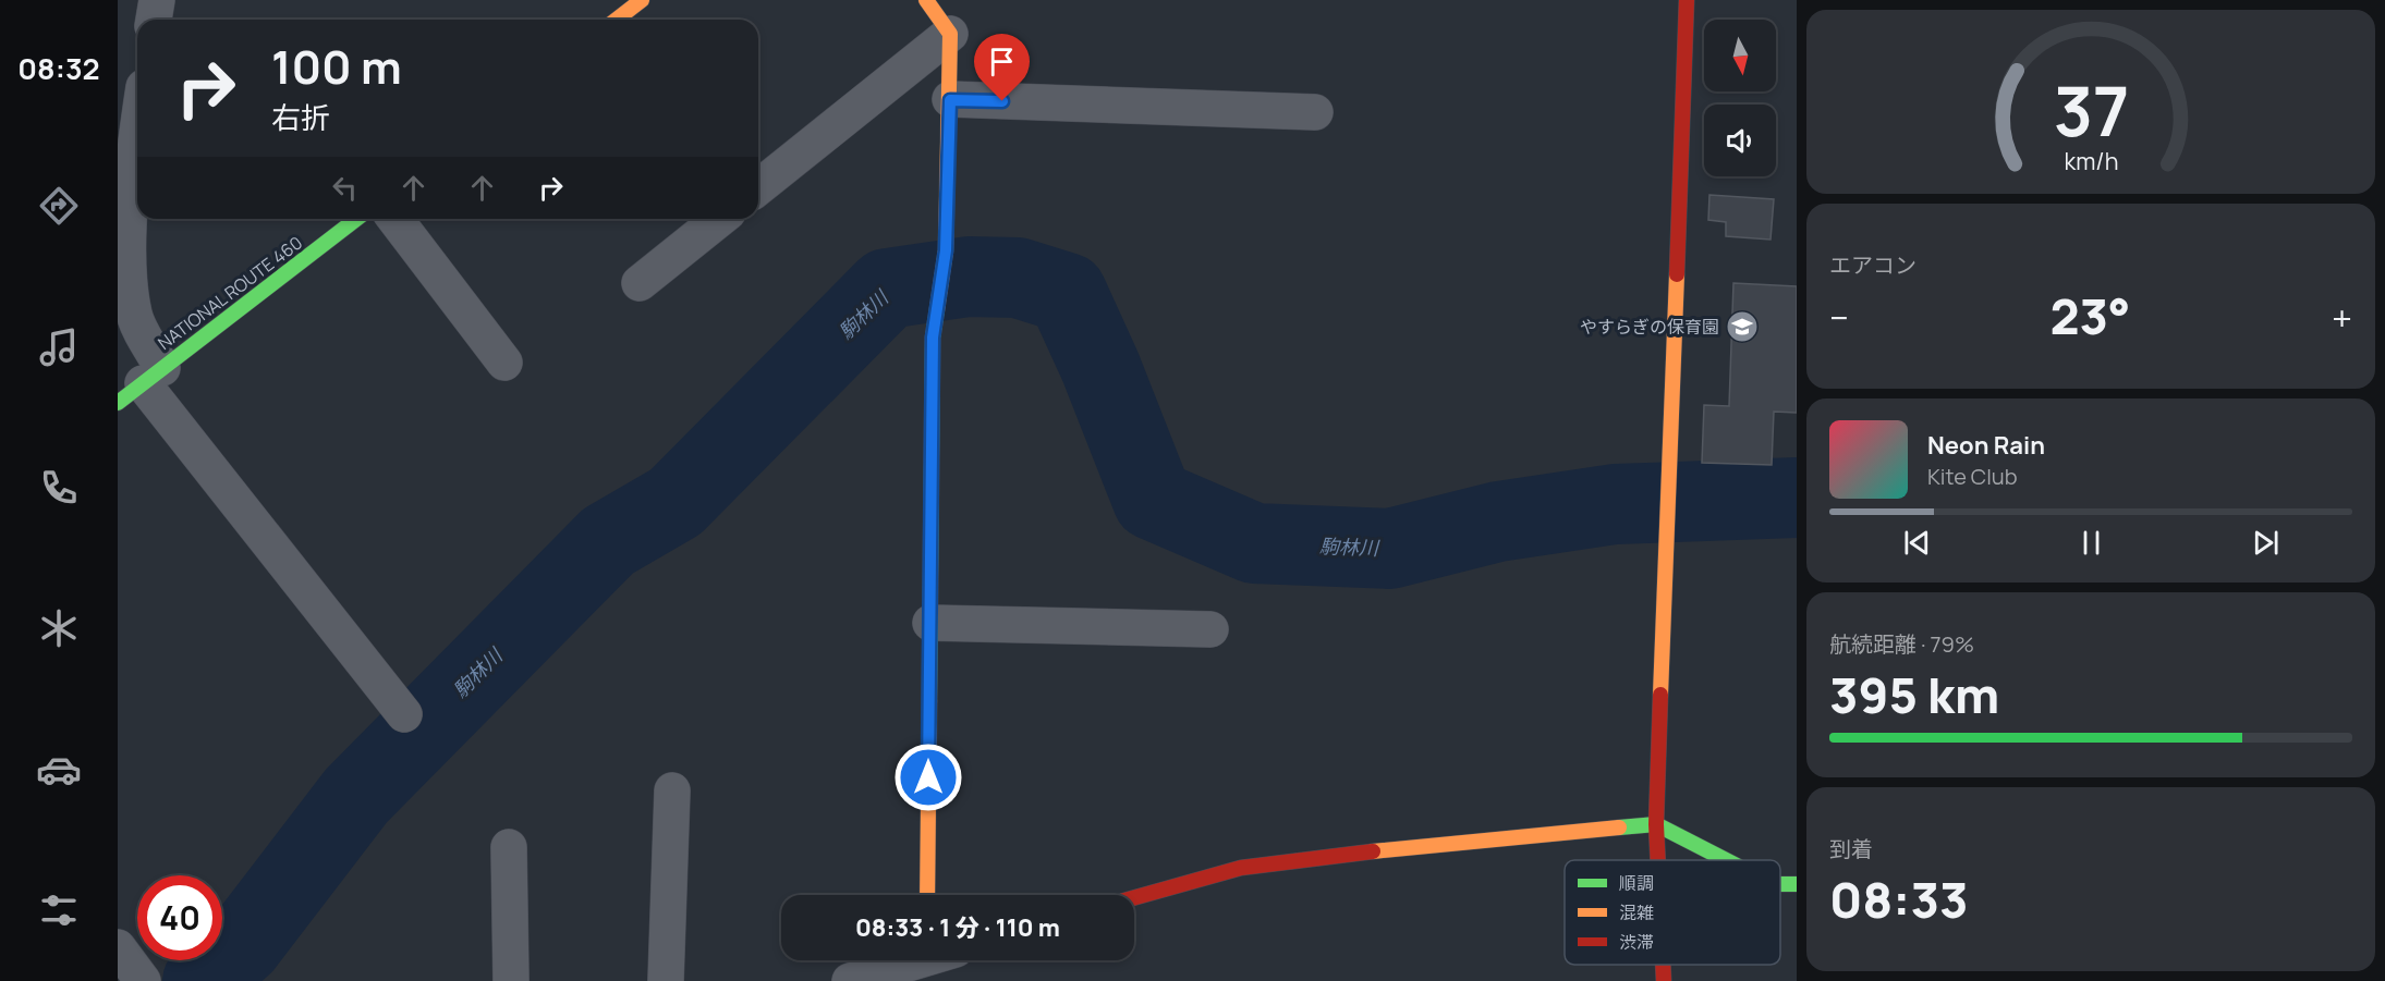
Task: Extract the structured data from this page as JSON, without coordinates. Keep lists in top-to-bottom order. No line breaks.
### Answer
{"streets":{"main road":["NATIONAL ROUTE 460"]},"water":["駒林川"],"places":{"school or university":["やすらぎの保育園"]},"legend":["順調","混雑","渋滞"],"north":"bottom","page":{"tabs":"08:32","turn":["100 m","右折"],"tile":["エアコン",["航続距離 · 79%","395 km"],["到着","08:33"]],"heat":["−","23°","+"],"song":["Neon Rain","Kite Club"],"limit":"40","trip":"08:33 · 1 分 · 110 m","gauge":["37","km/h"]}}
